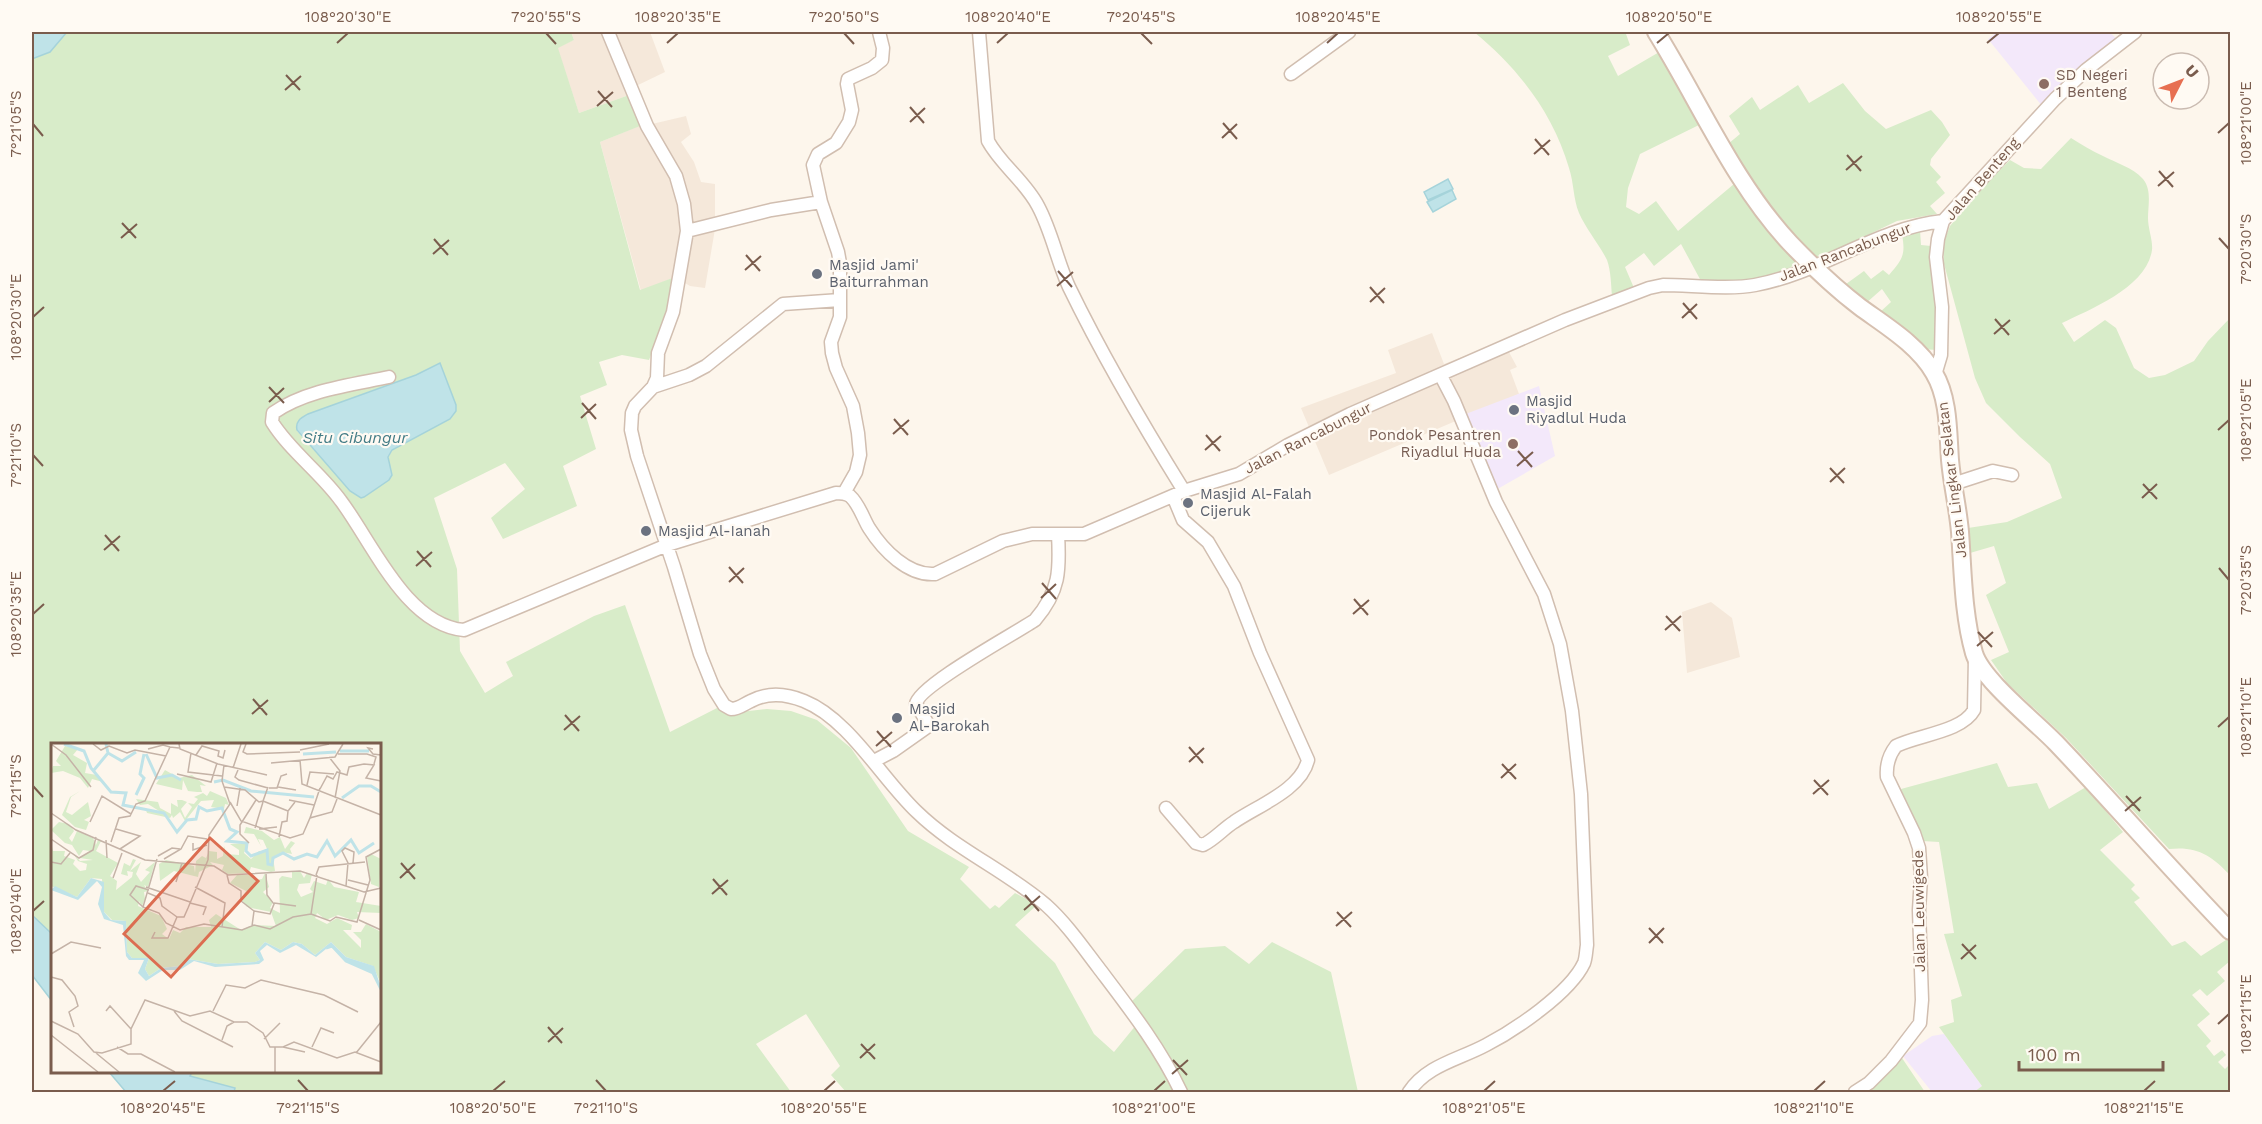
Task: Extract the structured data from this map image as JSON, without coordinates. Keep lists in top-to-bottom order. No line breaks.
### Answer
{"streets":{"street":["Jalan Benteng","Jalan Rancabungur","Jalan Lingkar Selatan","Jalan Leuwigede"]},"crossings":[["Jalan Benteng","Jalan Rancabungur"],["Jalan Benteng","Jalan Lingkar Selatan"],["Jalan Rancabungur","Jalan Lingkar Selatan"],["Jalan Lingkar Selatan","Jalan Leuwigede"]],"water":["Situ Cibungur"],"places":["SD Negeri 1 Benteng","Masjid Jami' Baiturrahman","Masjid Riyadlul Huda","Pondok Pesantren Riyadlul Huda","Masjid Al-Falah Cijeruk","Masjid Al-Ianah","Masjid Al-Barokah"],"scale_bar":"100 m","north":"top right","coordinates":["108°20'30\"E","7°20'55\"S","108°20'35\"E","7°20'50\"S","108°20'40\"E","7°20'45\"S","108°20'45\"E","108°20'50\"E","108°20'55\"E","108°21'00\"E","7°21'05\"S","7°20'30\"S","108°21'05\"E","7°21'10\"S","7°20'35\"S","108°21'10\"E","7°21'15\"S","108°21'15\"E"]}
